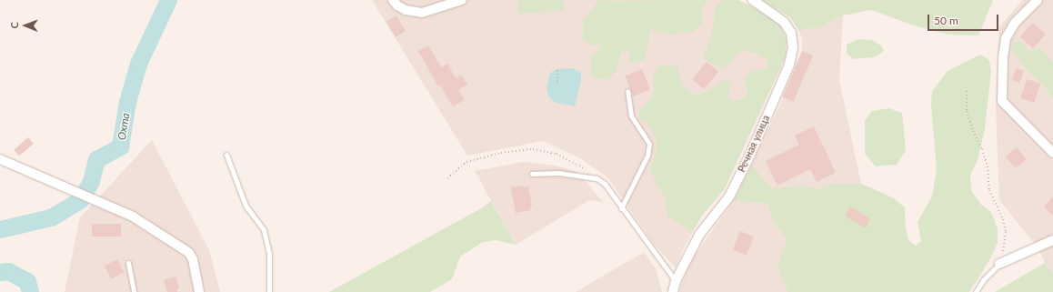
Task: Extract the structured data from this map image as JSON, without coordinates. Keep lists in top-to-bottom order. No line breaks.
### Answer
{"streets":{"street":["Речная улица"]},"water":["Охта"],"scale_bar":"50 m","north":"left"}
